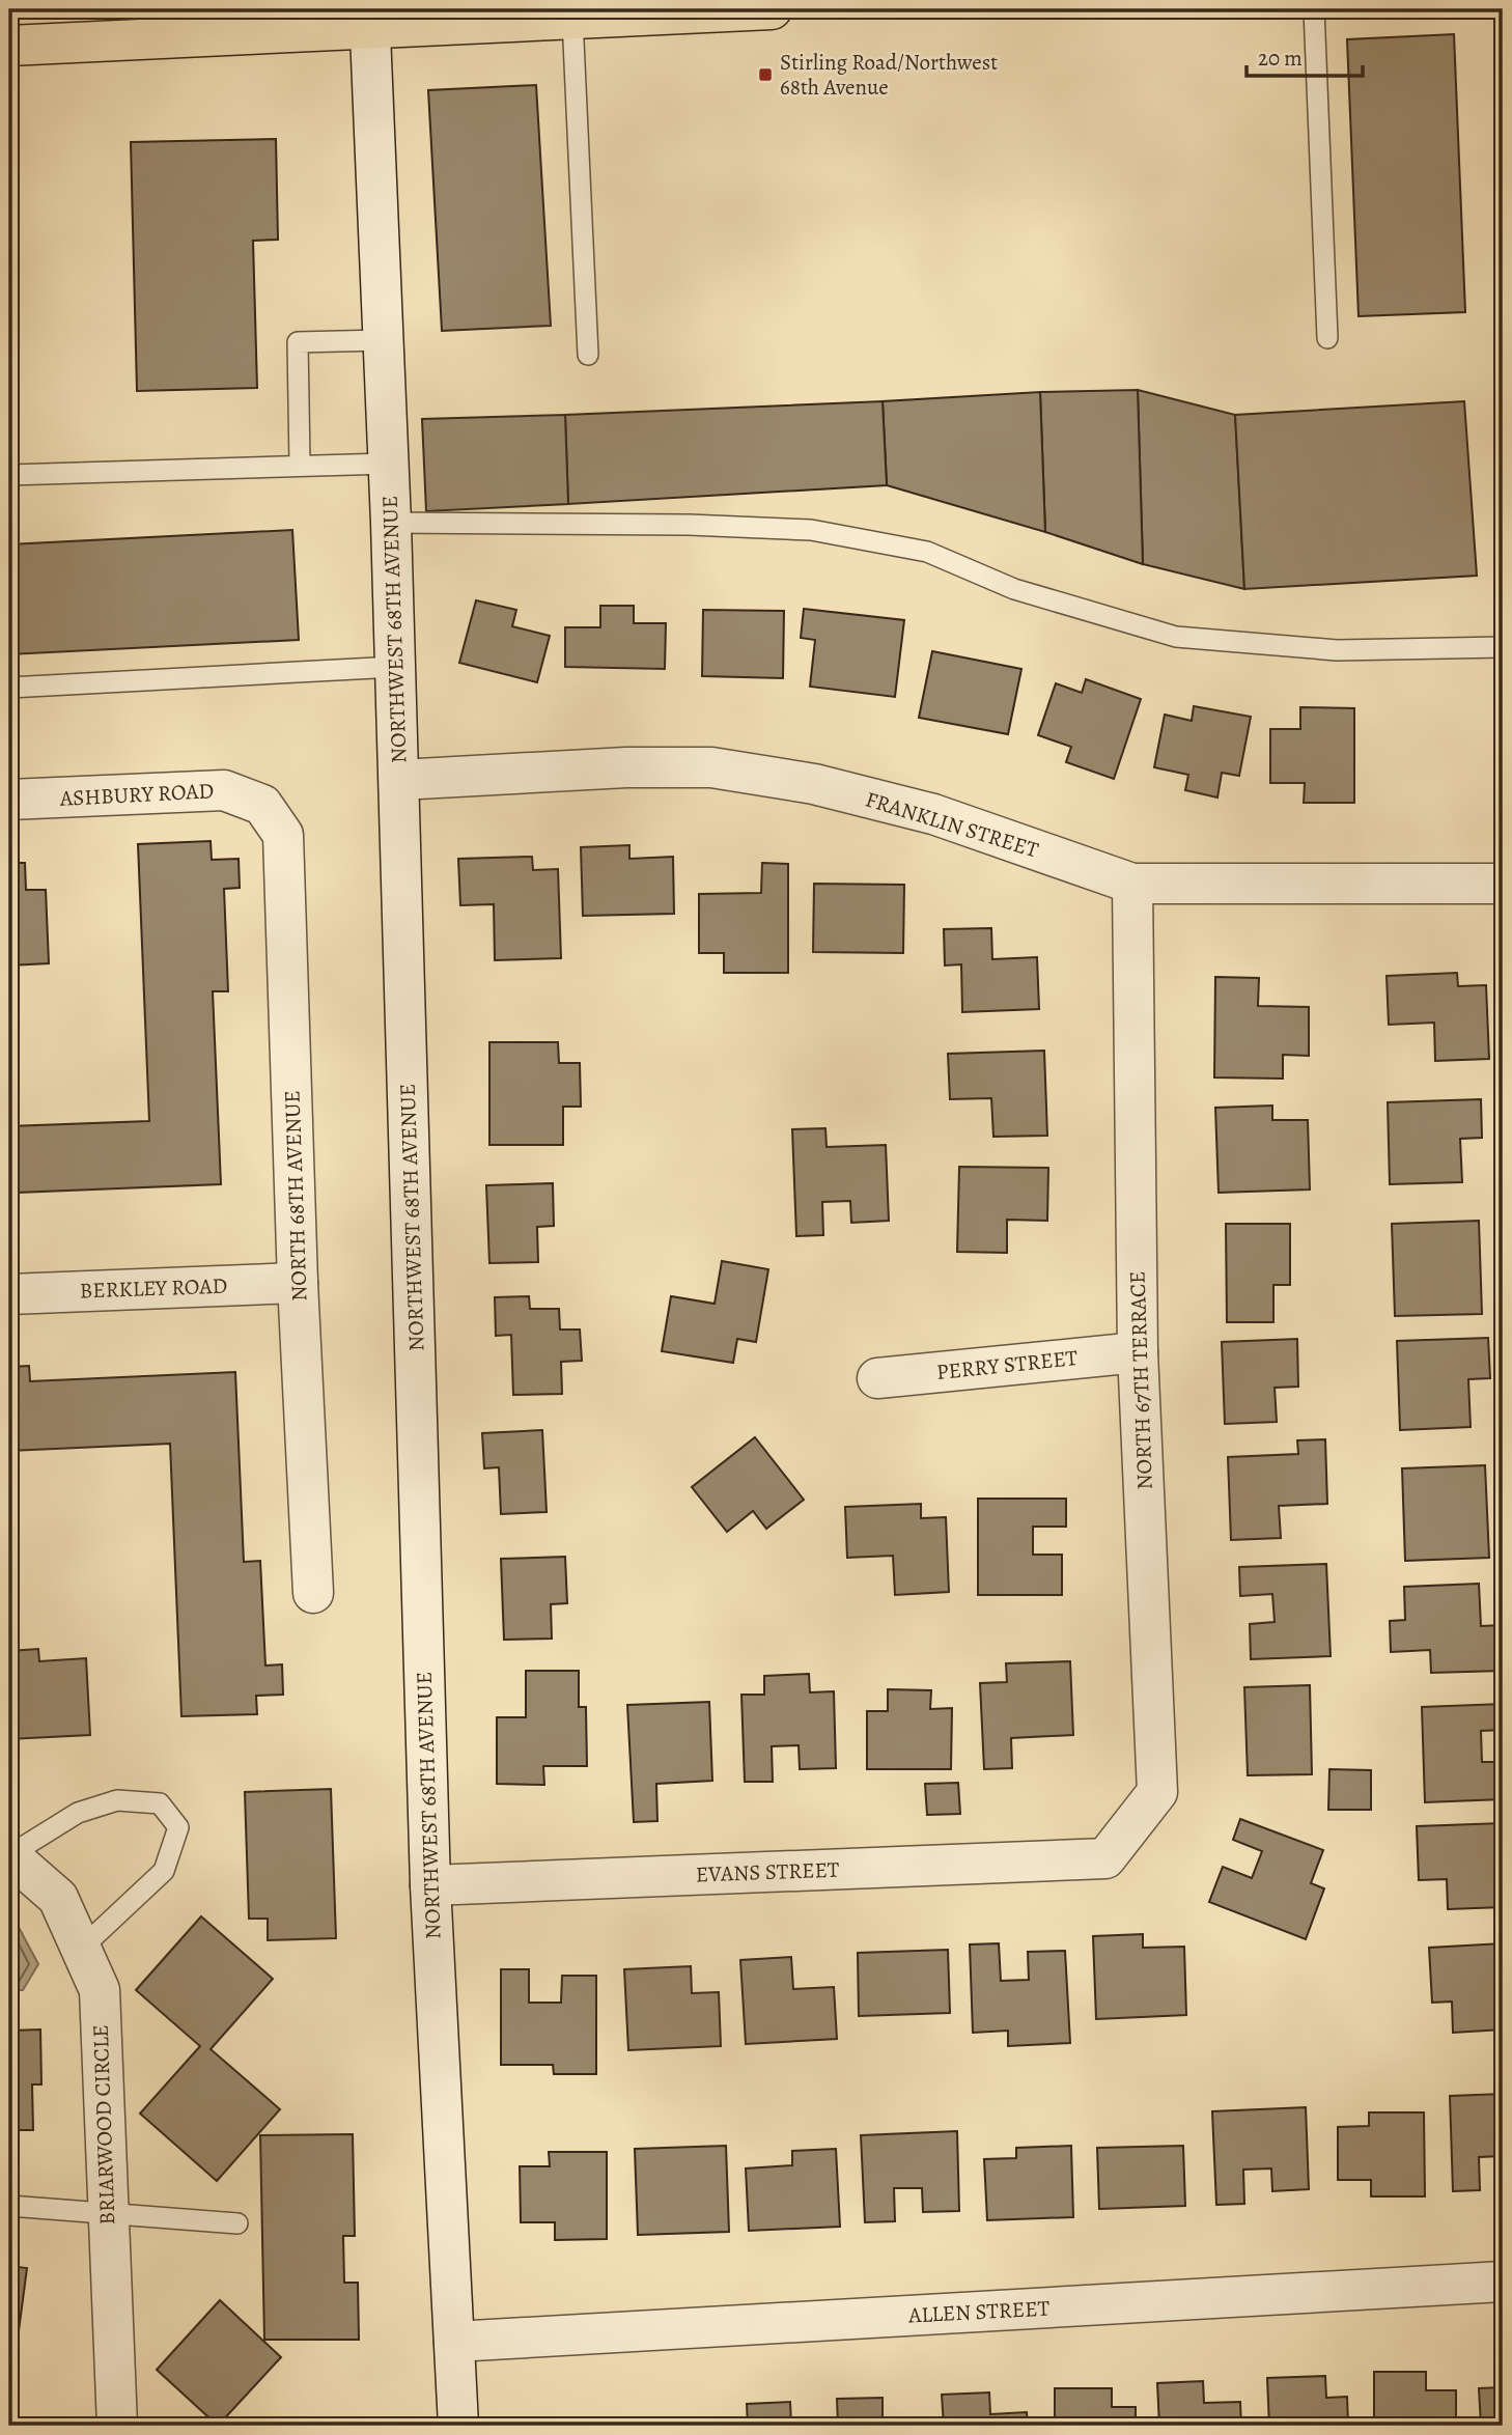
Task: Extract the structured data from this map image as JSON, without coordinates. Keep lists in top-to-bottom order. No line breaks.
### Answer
{"streets":{"street":["NORTHWEST 68TH AVENUE","ASHBURY ROAD","FRANKLIN STREET","NORTH 68TH AVENUE","BERKLEY ROAD","PERRY STREET","NORTH 67TH TERRACE","EVANS STREET","BRIARWOOD CIRCLE","ALLEN STREET"]},"crossings":[["NORTHWEST 68TH AVENUE","FRANKLIN STREET"],["NORTHWEST 68TH AVENUE","EVANS STREET"],["NORTHWEST 68TH AVENUE","ALLEN STREET"],["ASHBURY ROAD","NORTH 68TH AVENUE"],["FRANKLIN STREET","NORTH 67TH TERRACE"],["NORTH 68TH AVENUE","BERKLEY ROAD"],["PERRY STREET","NORTH 67TH TERRACE"],["NORTH 67TH TERRACE","EVANS STREET"]],"places":{"transit":["Stirling Road/Northwest 68th Avenue"]},"scale_bar":"20 m"}
